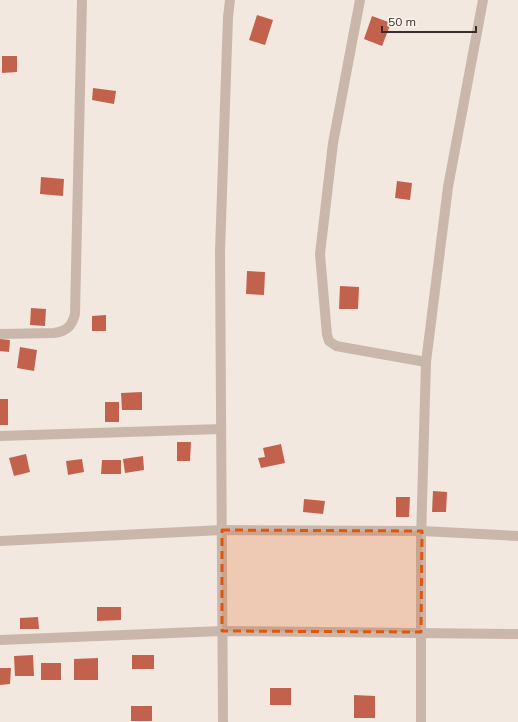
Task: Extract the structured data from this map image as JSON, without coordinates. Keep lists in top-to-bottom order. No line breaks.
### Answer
{"scale_bar":"50 m"}
